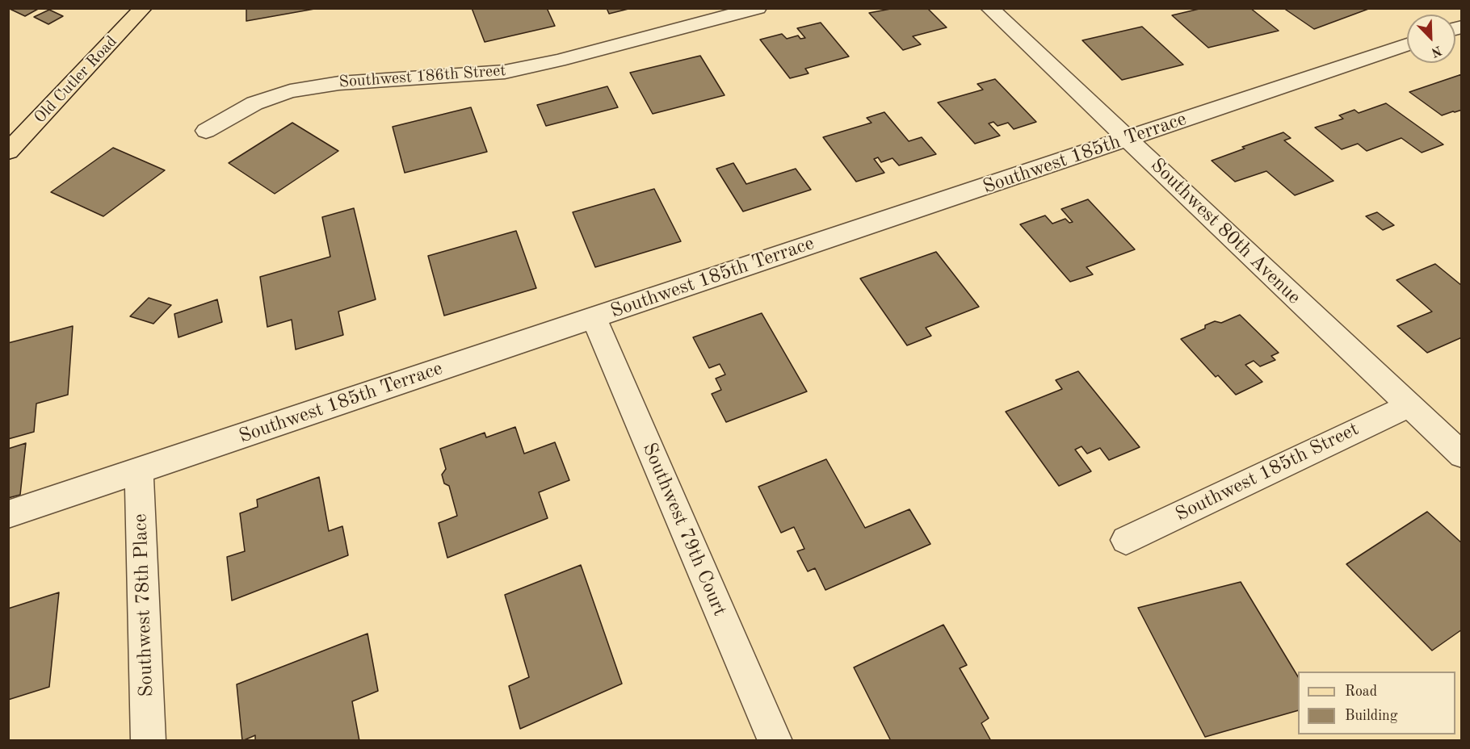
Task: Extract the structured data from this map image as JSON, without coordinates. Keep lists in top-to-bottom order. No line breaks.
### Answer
{"streets":{"main road":["Old Cutler Road"],"street":["Southwest 186th Street","Southwest 185th Terrace","Southwest 80th Avenue","Southwest 185th Street","Southwest 79th Court","Southwest 78th Place"]},"crossings":[["Southwest 185th Terrace","Southwest 80th Avenue"],["Southwest 185th Terrace","Southwest 79th Court"],["Southwest 185th Terrace","Southwest 78th Place"],["Southwest 80th Avenue","Southwest 185th Street"]],"legend":["Road","Building"],"north":"bottom right"}
